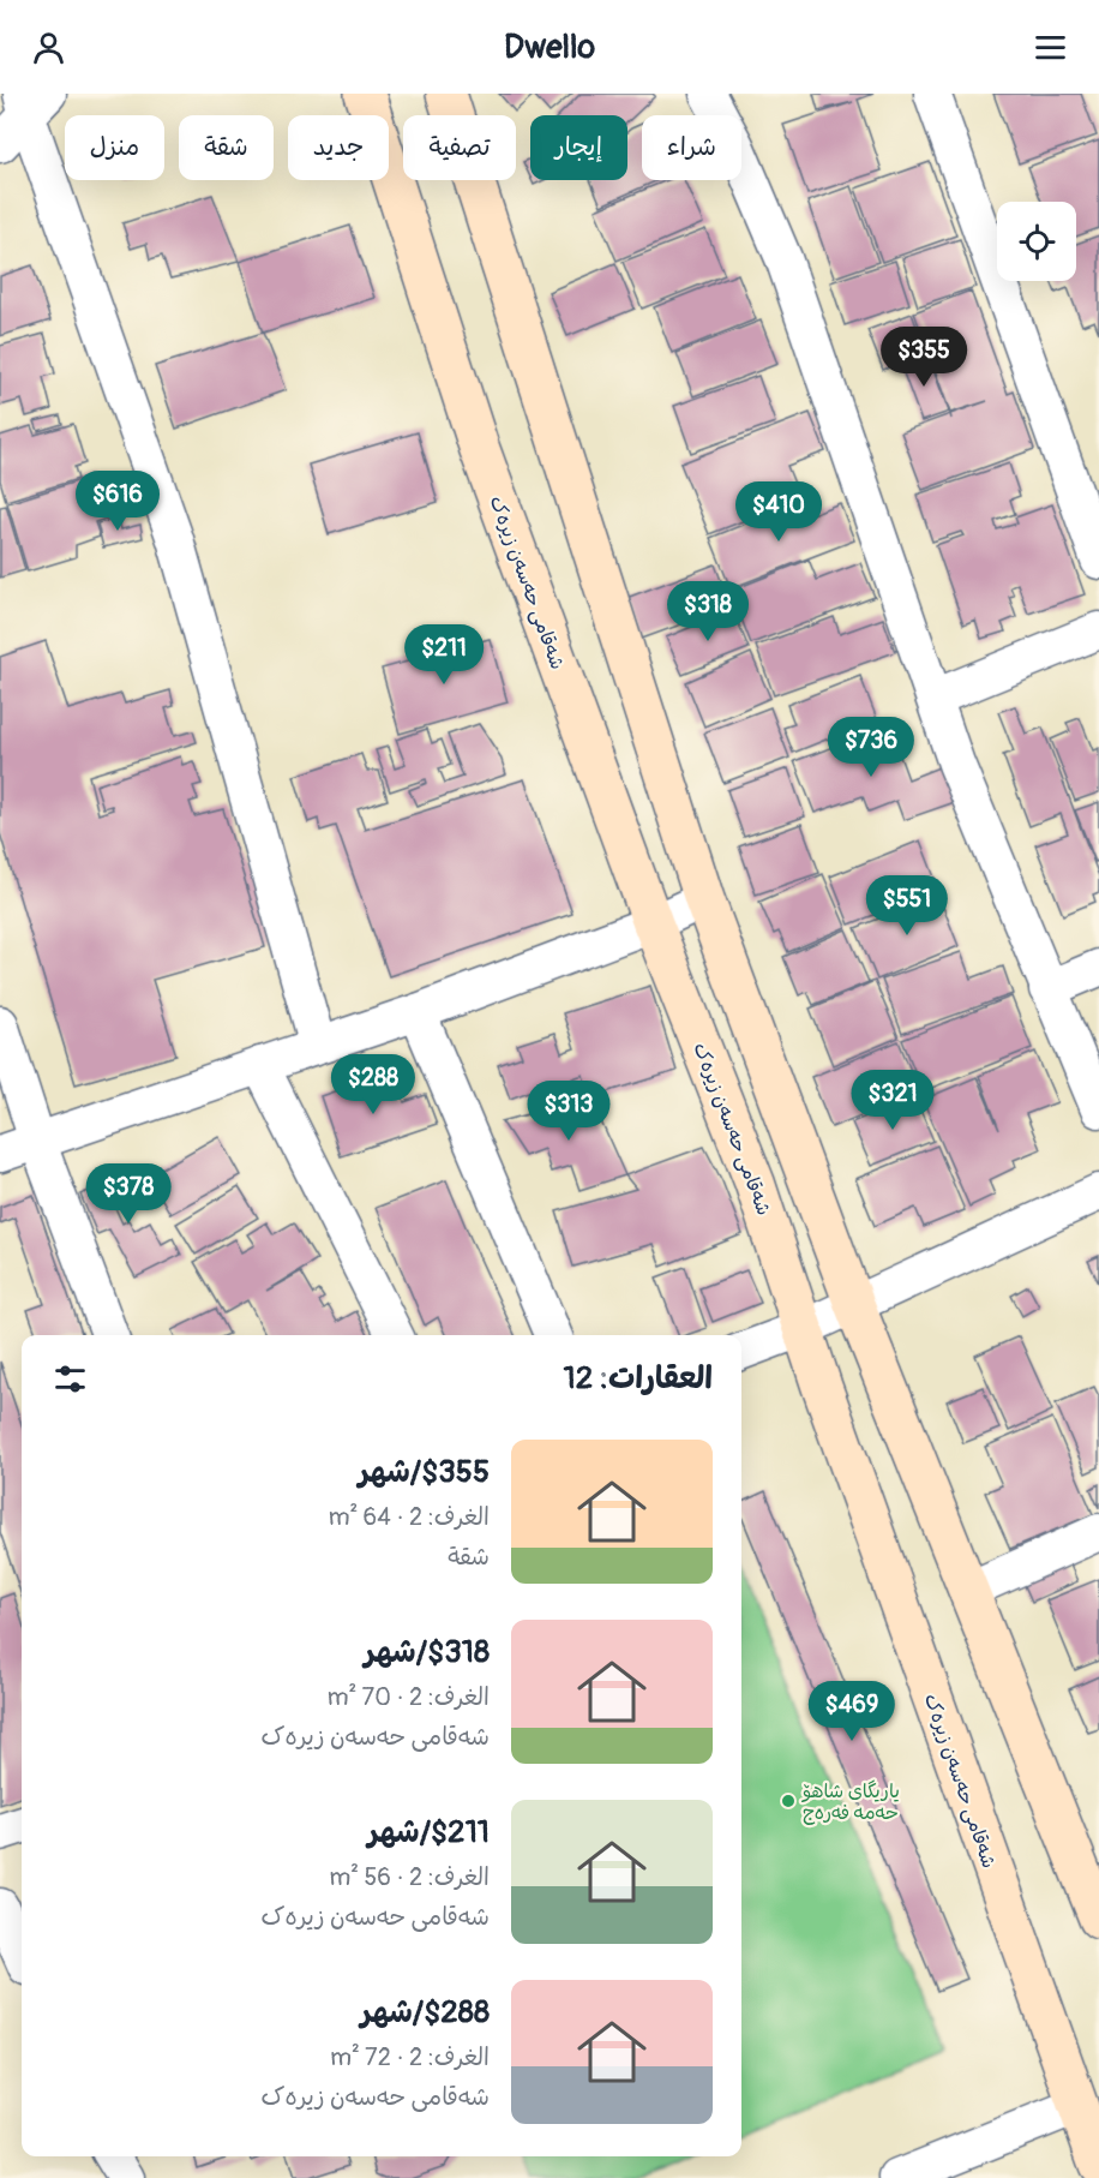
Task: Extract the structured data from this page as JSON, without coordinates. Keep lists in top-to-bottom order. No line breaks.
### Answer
{"streets":{"main road":["شەقامی حەسەن زیرەک"]},"places":["یاریگای شاهۆ حەمە فەرەج"],"page":{"header":"Dwello","chip":["شراء","إيجار","تصفية","جديد","شقة","منزل"],"price":["$355","$616","$410","$318","$211","$736","$551","$288","$321","$313","$378","$469"],"heading":"العقارات: 12","list":[{"name":"$355/شهر","note":"الغرف: 2 · 64 m² · شقة"},{"name":"$318/شهر","note":"الغرف: 2 · 70 m² · شەقامی حەسەن زیرەک"},{"name":"$211/شهر","note":"الغرف: 2 · 56 m² · شەقامی حەسەن زیرەک"},{"name":"$288/شهر","note":"الغرف: 2 · 72 m² · شەقامی حەسەن زیرەک"}]}}
